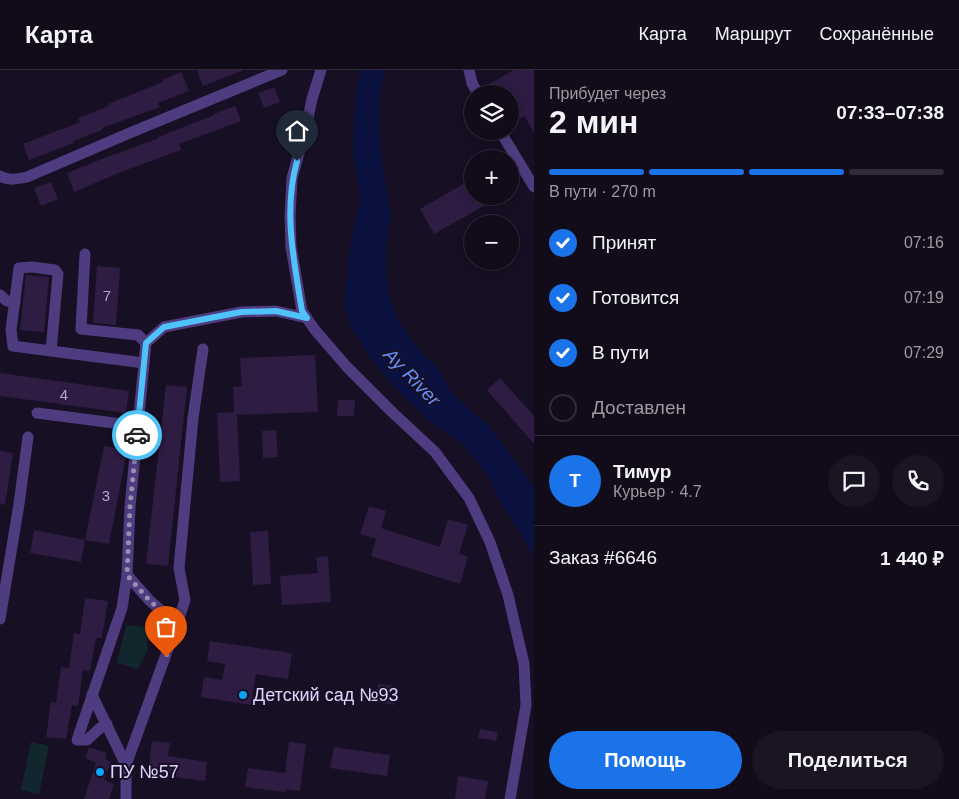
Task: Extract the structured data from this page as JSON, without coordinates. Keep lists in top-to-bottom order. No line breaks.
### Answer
{"water":["Ay River"],"places":["Детский сад №93","ПУ №57"],"house_numbers":["7","4","3"],"page":{"header":"Карта","nav":["Карта","Маршрут","Сохранённые"],"heading":["2 мин","Прибудет через","07:33–07:38"],"panel":["Тимур","Курьер · 4.7","Заказ #6646","1 440 ₽"],"map_buttons":["+","−"],"bar":"В пути · 270 m","list":[["Принят","07:16"],["Готовится","07:19"],["В пути","07:29"],"Доставлен"],"round":"Т","buttons":["Помощь","Поделиться"]}}
